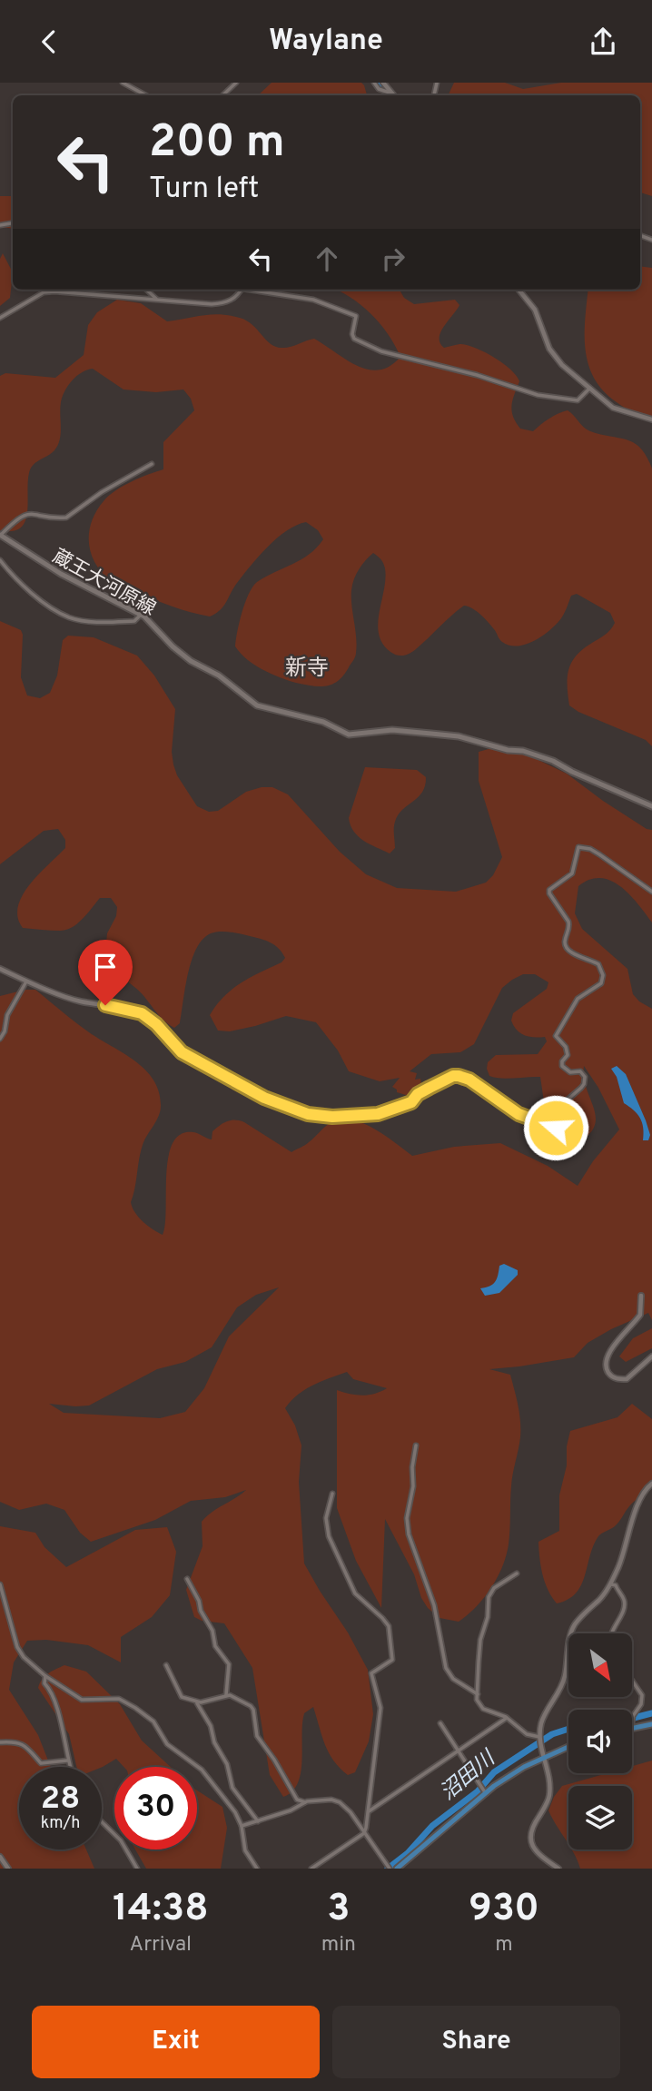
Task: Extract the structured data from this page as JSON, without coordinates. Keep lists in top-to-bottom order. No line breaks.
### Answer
{"streets":{"main road":["蔵王大河原線"]},"districts":["新寺"],"water":["沼田川"],"north":"bottom right","page":{"header":"Waylane","turn":["200 m","Turn left"],"speed":"28 km/h","limit":"30","eta":["14:38","Arrival","3","min","930","m"],"buttons":["Exit","Share"]}}
